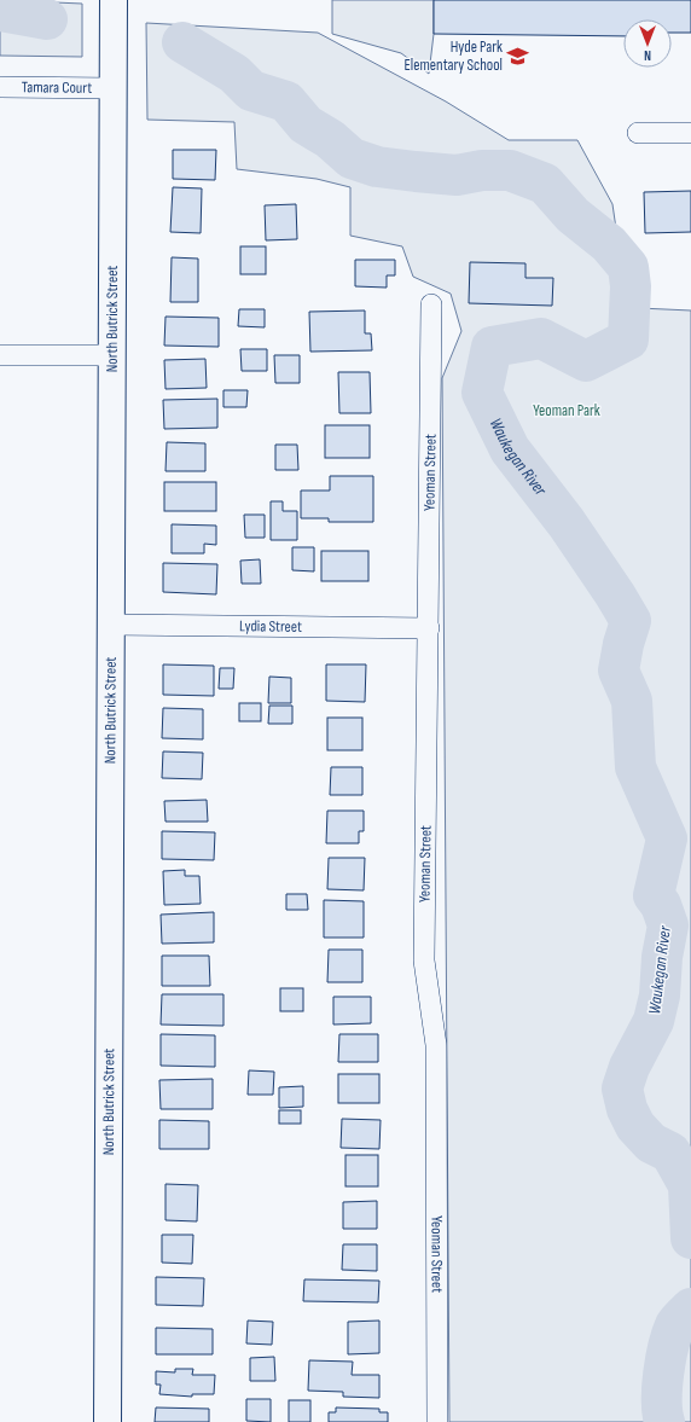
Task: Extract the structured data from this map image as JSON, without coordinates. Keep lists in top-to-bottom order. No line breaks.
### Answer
{"streets":{"street":["Tamara Court","North Butrick Street","Yeoman Street","Lydia Street"]},"crossings":[["Tamara Court","North Butrick Street"],["North Butrick Street","Lydia Street"],["Yeoman Street","Lydia Street"]],"water":["Waukegan River"],"parks":["Yeoman Park"],"places":{"school or university":["Hyde Park Elementary School"]},"north":"bottom"}
